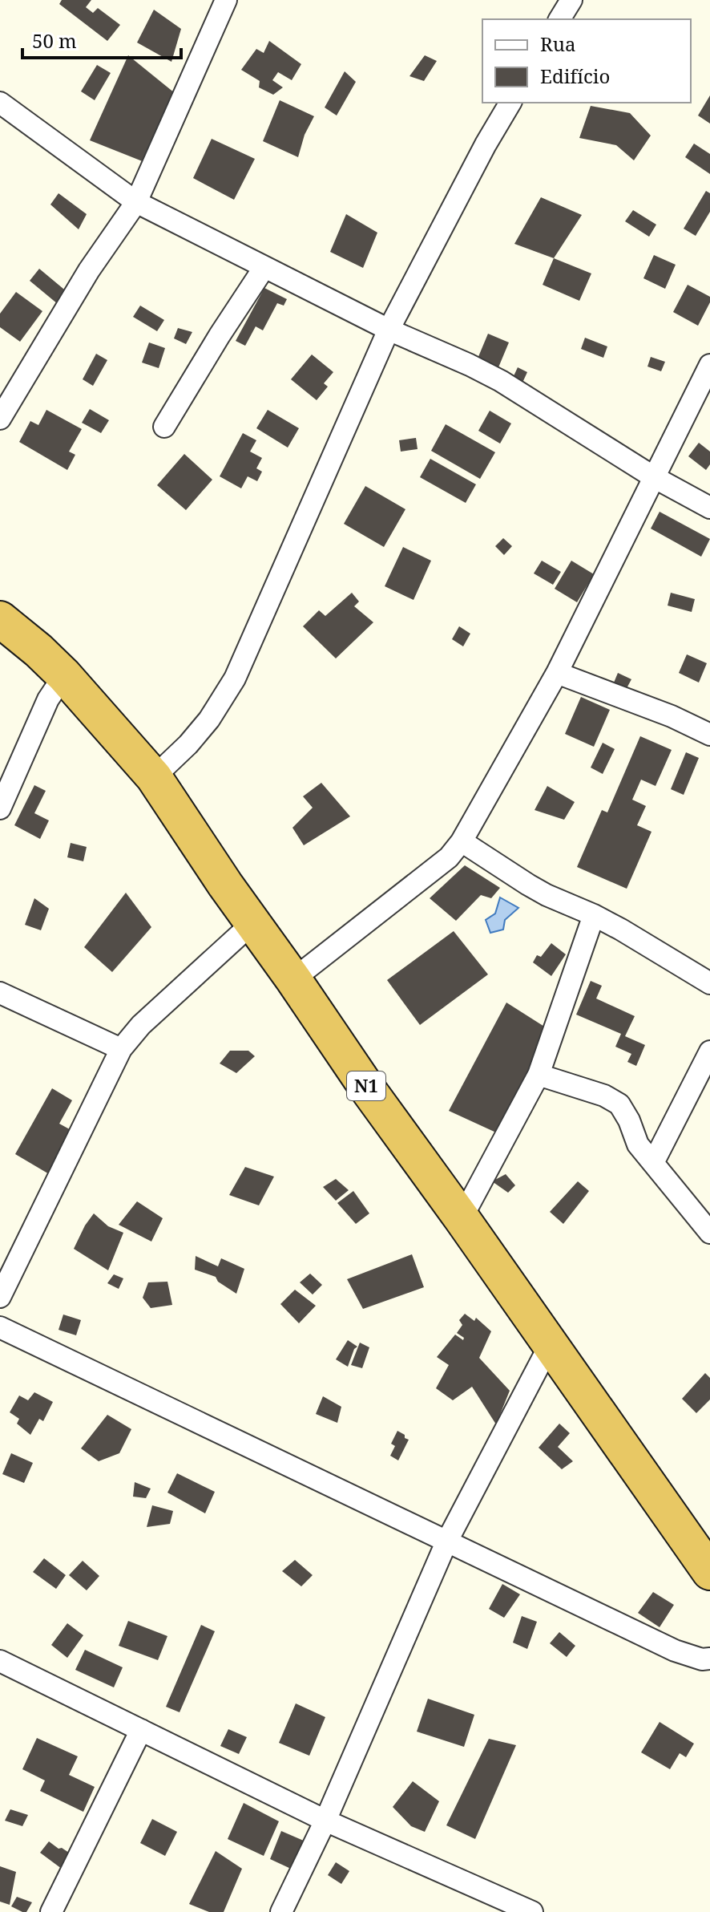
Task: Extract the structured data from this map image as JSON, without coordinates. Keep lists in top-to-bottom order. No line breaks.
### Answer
{"streets":{"highway":["N1"]},"legend":["Rua","Edifício"],"scale_bar":"50 m"}
